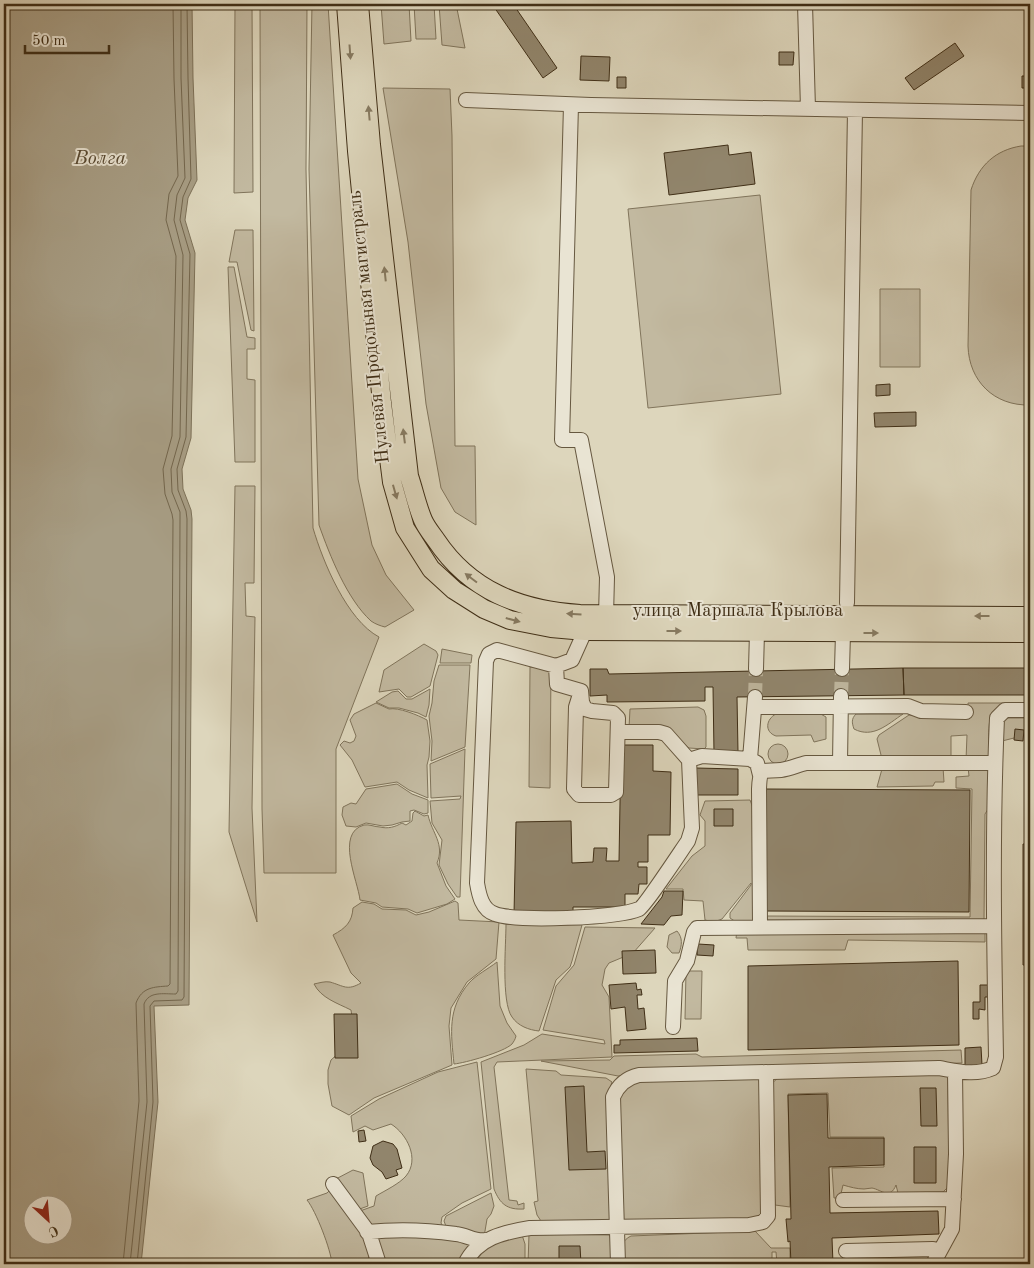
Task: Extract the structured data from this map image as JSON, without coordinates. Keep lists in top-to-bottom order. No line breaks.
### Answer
{"streets":{"main road":["Нулевая Продольная магистраль","улица Маршала Крылова"]},"crossings":[["Нулевая Продольная магистраль","улица Маршала Крылова"]],"water":["Волга"],"scale_bar":"50 m","north":"bottom right"}
